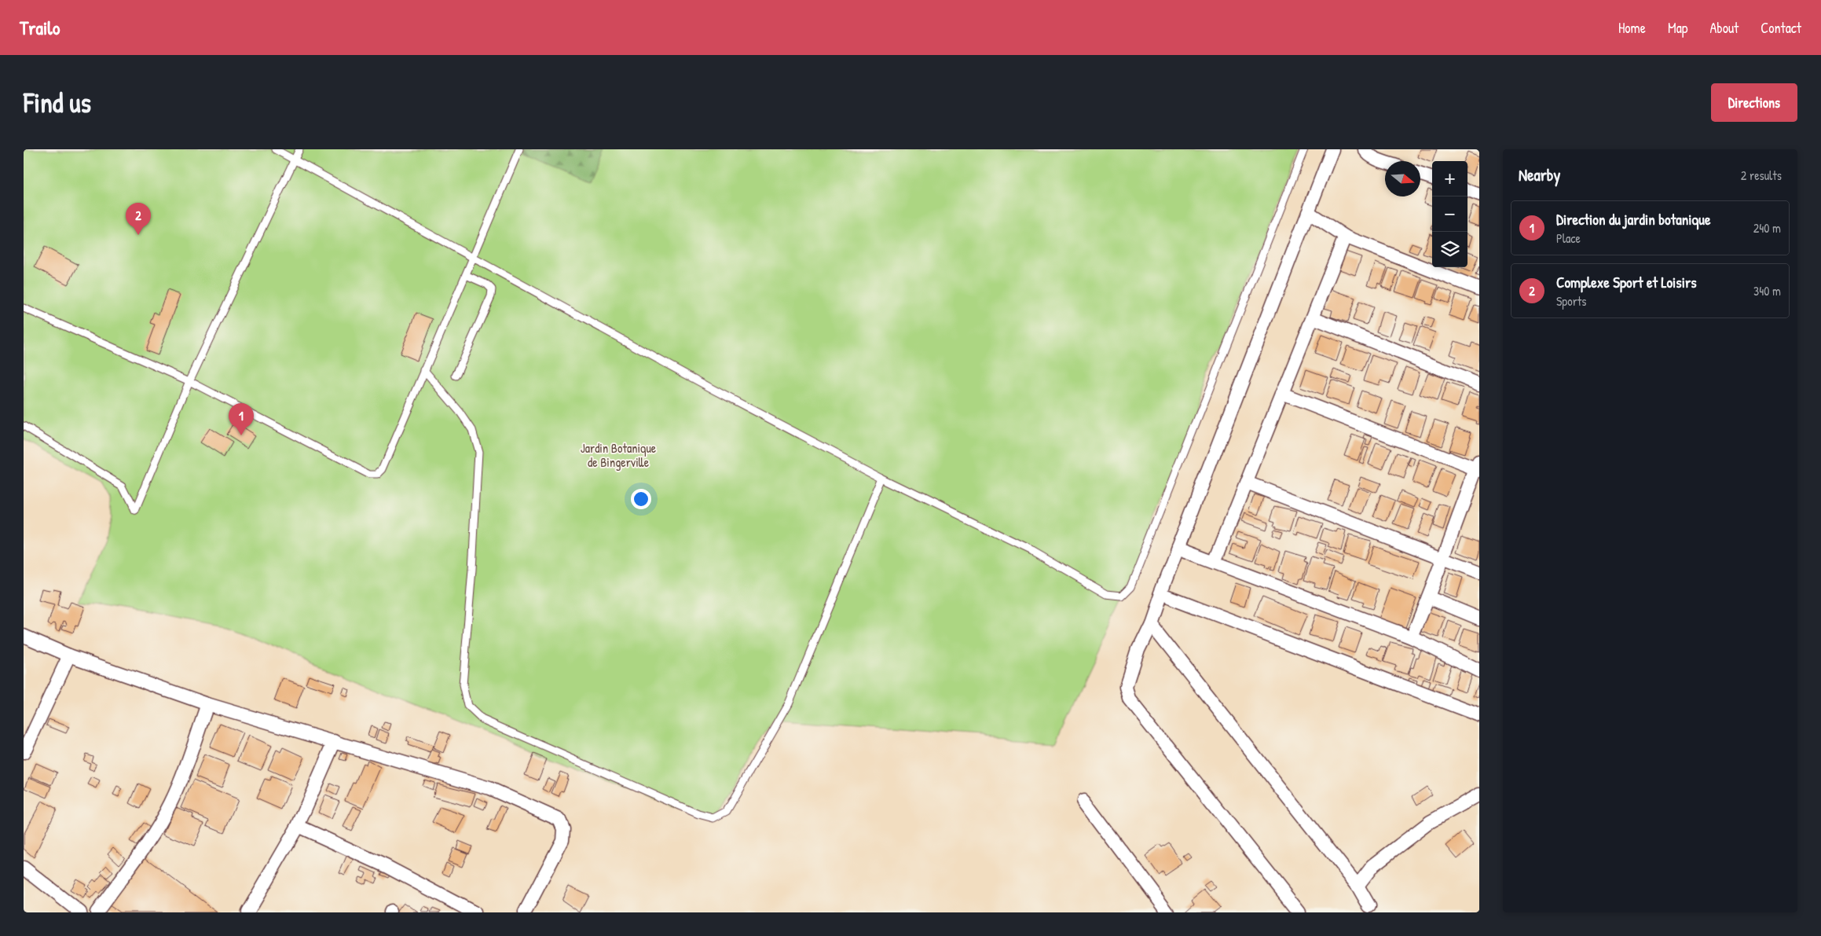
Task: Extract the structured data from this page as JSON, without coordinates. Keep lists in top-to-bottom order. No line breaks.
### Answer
{"parks":["Jardin Botanique de Bingerville"],"north":"right","page":{"header":"Trailo","nav":["Home","Map","About","Contact"],"buttons":"Directions","title":"Find us","heading":["Nearby","2 results"],"map_buttons":["+","−"],"list":[{"mark":"1","name":"Direction du jardin botanique","note":"Place","value":"240 m"},{"mark":"2","name":"Complexe Sport et Loisirs","note":"Sports","value":"340 m"}],"pins":["2","1"]}}
